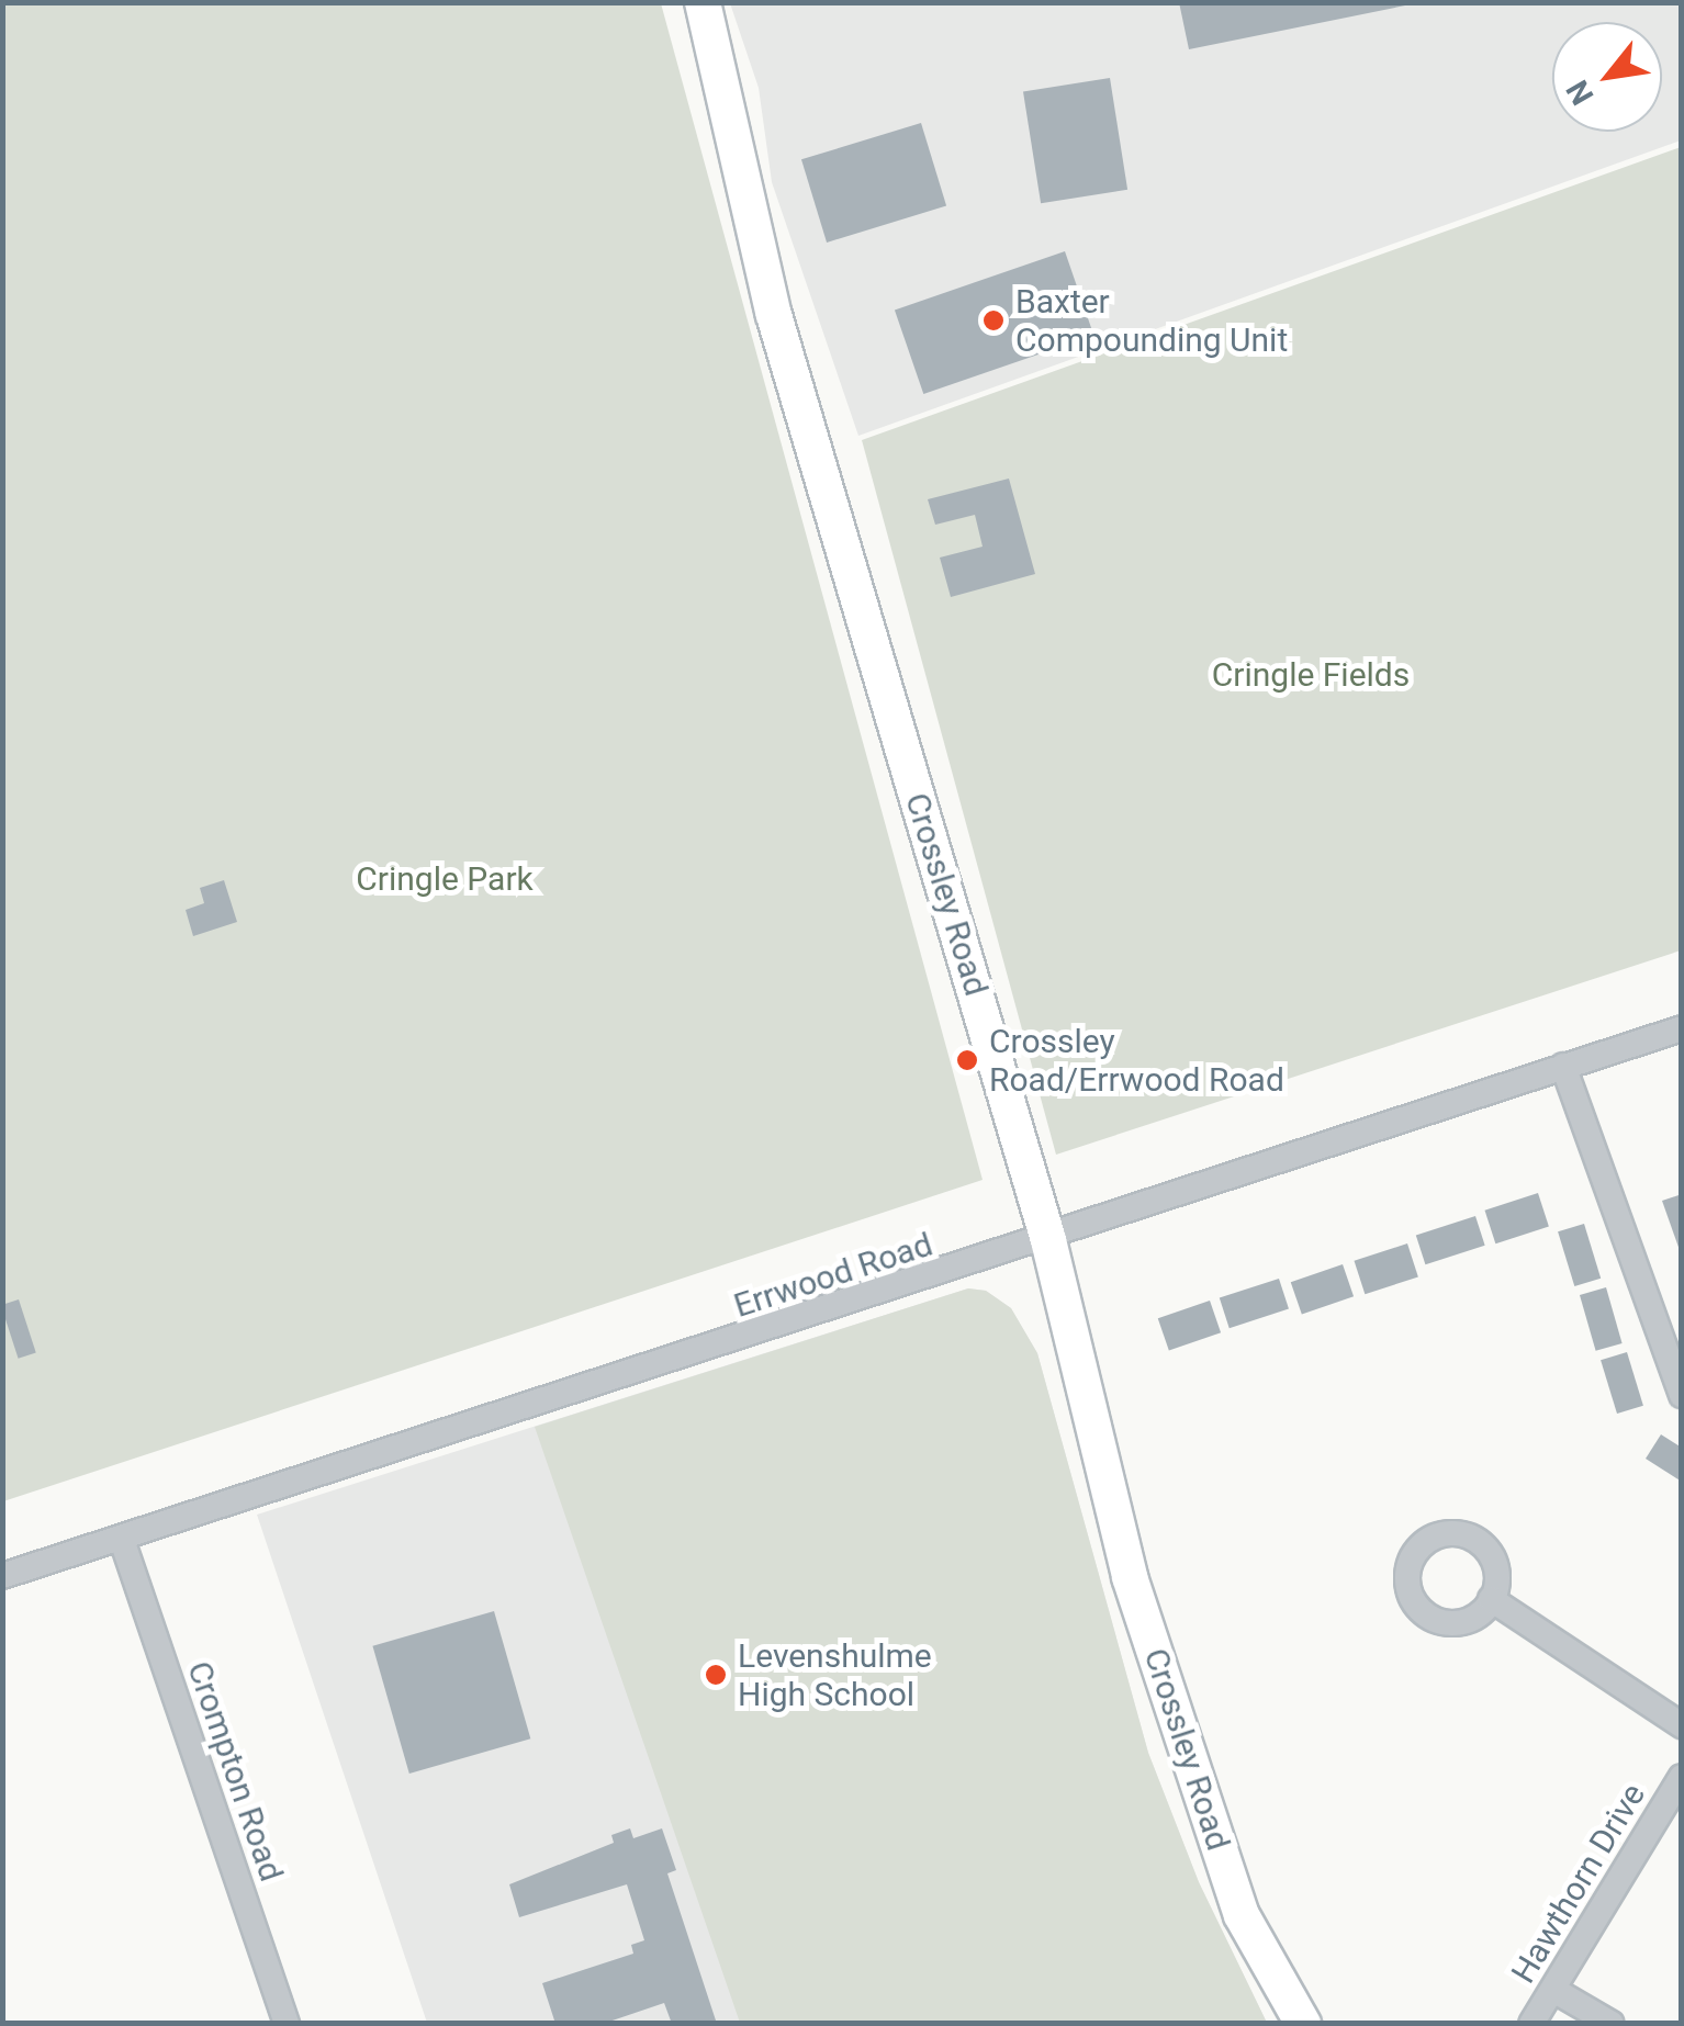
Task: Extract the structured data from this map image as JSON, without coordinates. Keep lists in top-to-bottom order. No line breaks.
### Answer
{"streets":{"street":["Crossley Road","Errwood Road","Crompton Road","Hawthorn Drive"]},"crossings":[["Crossley Road","Errwood Road"],["Errwood Road","Crompton Road"]],"parks":["Cringle Fields","Cringle Park"],"places":["Baxter Compounding Unit","Crossley Road/Errwood Road","Levenshulme High School"],"north":"bottom left"}
